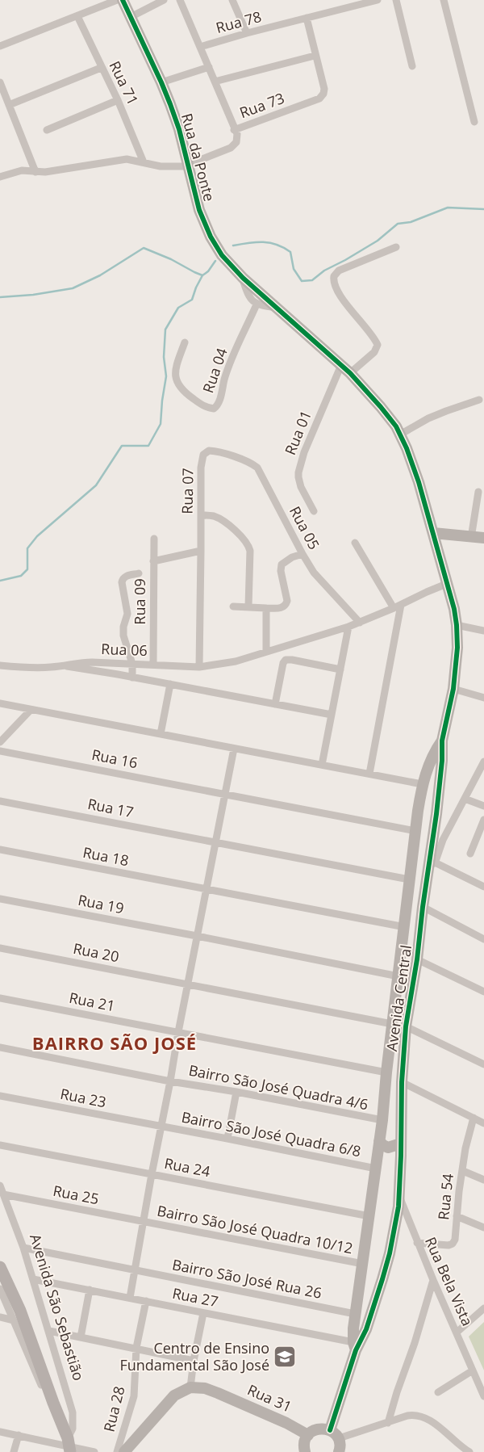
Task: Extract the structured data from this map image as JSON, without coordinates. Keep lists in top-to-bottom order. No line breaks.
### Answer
{"streets":{"street":["Rua 78","Rua 71","Rua 73","Rua da Ponte","Rua 04","Rua 01","Rua 07","Rua 05","Rua 09","Rua 06","Rua 16","Rua 17","Rua 18","Rua 19","Rua 20","Avenida Central","Rua 21","Bairro São José Quadra 4/6","Rua 23","Bairro São José Quadra 6/8","Rua 24","Rua 25","Rua 54","Bairro São José Quadra 10/12","Bairro São José Rua 26","Rua Bela Vista","Rua 27","Avenida São Sebastião","Rua 31","Rua 28"]},"crossings":[["Rua 78","Rua 73"],["Rua da Ponte","Rua 01"],["Rua da Ponte","Rua 06"],["Rua 07","Rua 05"],["Rua 07","Rua 06"],["Rua 05","Rua 06"],["Rua 09","Rua 06"],["Rua 16","Avenida Central"],["Rua 17","Avenida Central"],["Rua 18","Avenida Central"],["Rua 19","Avenida Central"],["Rua 20","Avenida Central"],["Avenida Central","Rua 21"],["Avenida Central","Bairro São José Quadra 4/6"],["Avenida Central","Bairro São José Quadra 6/8"],["Avenida Central","Rua 24"],["Avenida Central","Bairro São José Quadra 10/12"],["Avenida Central","Bairro São José Rua 26"],["Avenida Central","Rua Bela Vista"],["Avenida Central","Rua 27"],["Rua 23","Bairro São José Quadra 6/8"],["Rua 25","Bairro São José Quadra 10/12"],["Rua 25","Avenida São Sebastião"],["Rua 54","Rua Bela Vista"],["Bairro São José Rua 26","Avenida São Sebastião"],["Rua 27","Avenida São Sebastião"],["Rua 27","Rua 28"]],"districts":["BAIRRO SÃO JOSÉ"],"places":{"school or university":["Centro de Ensino Fundamental São José"]}}
